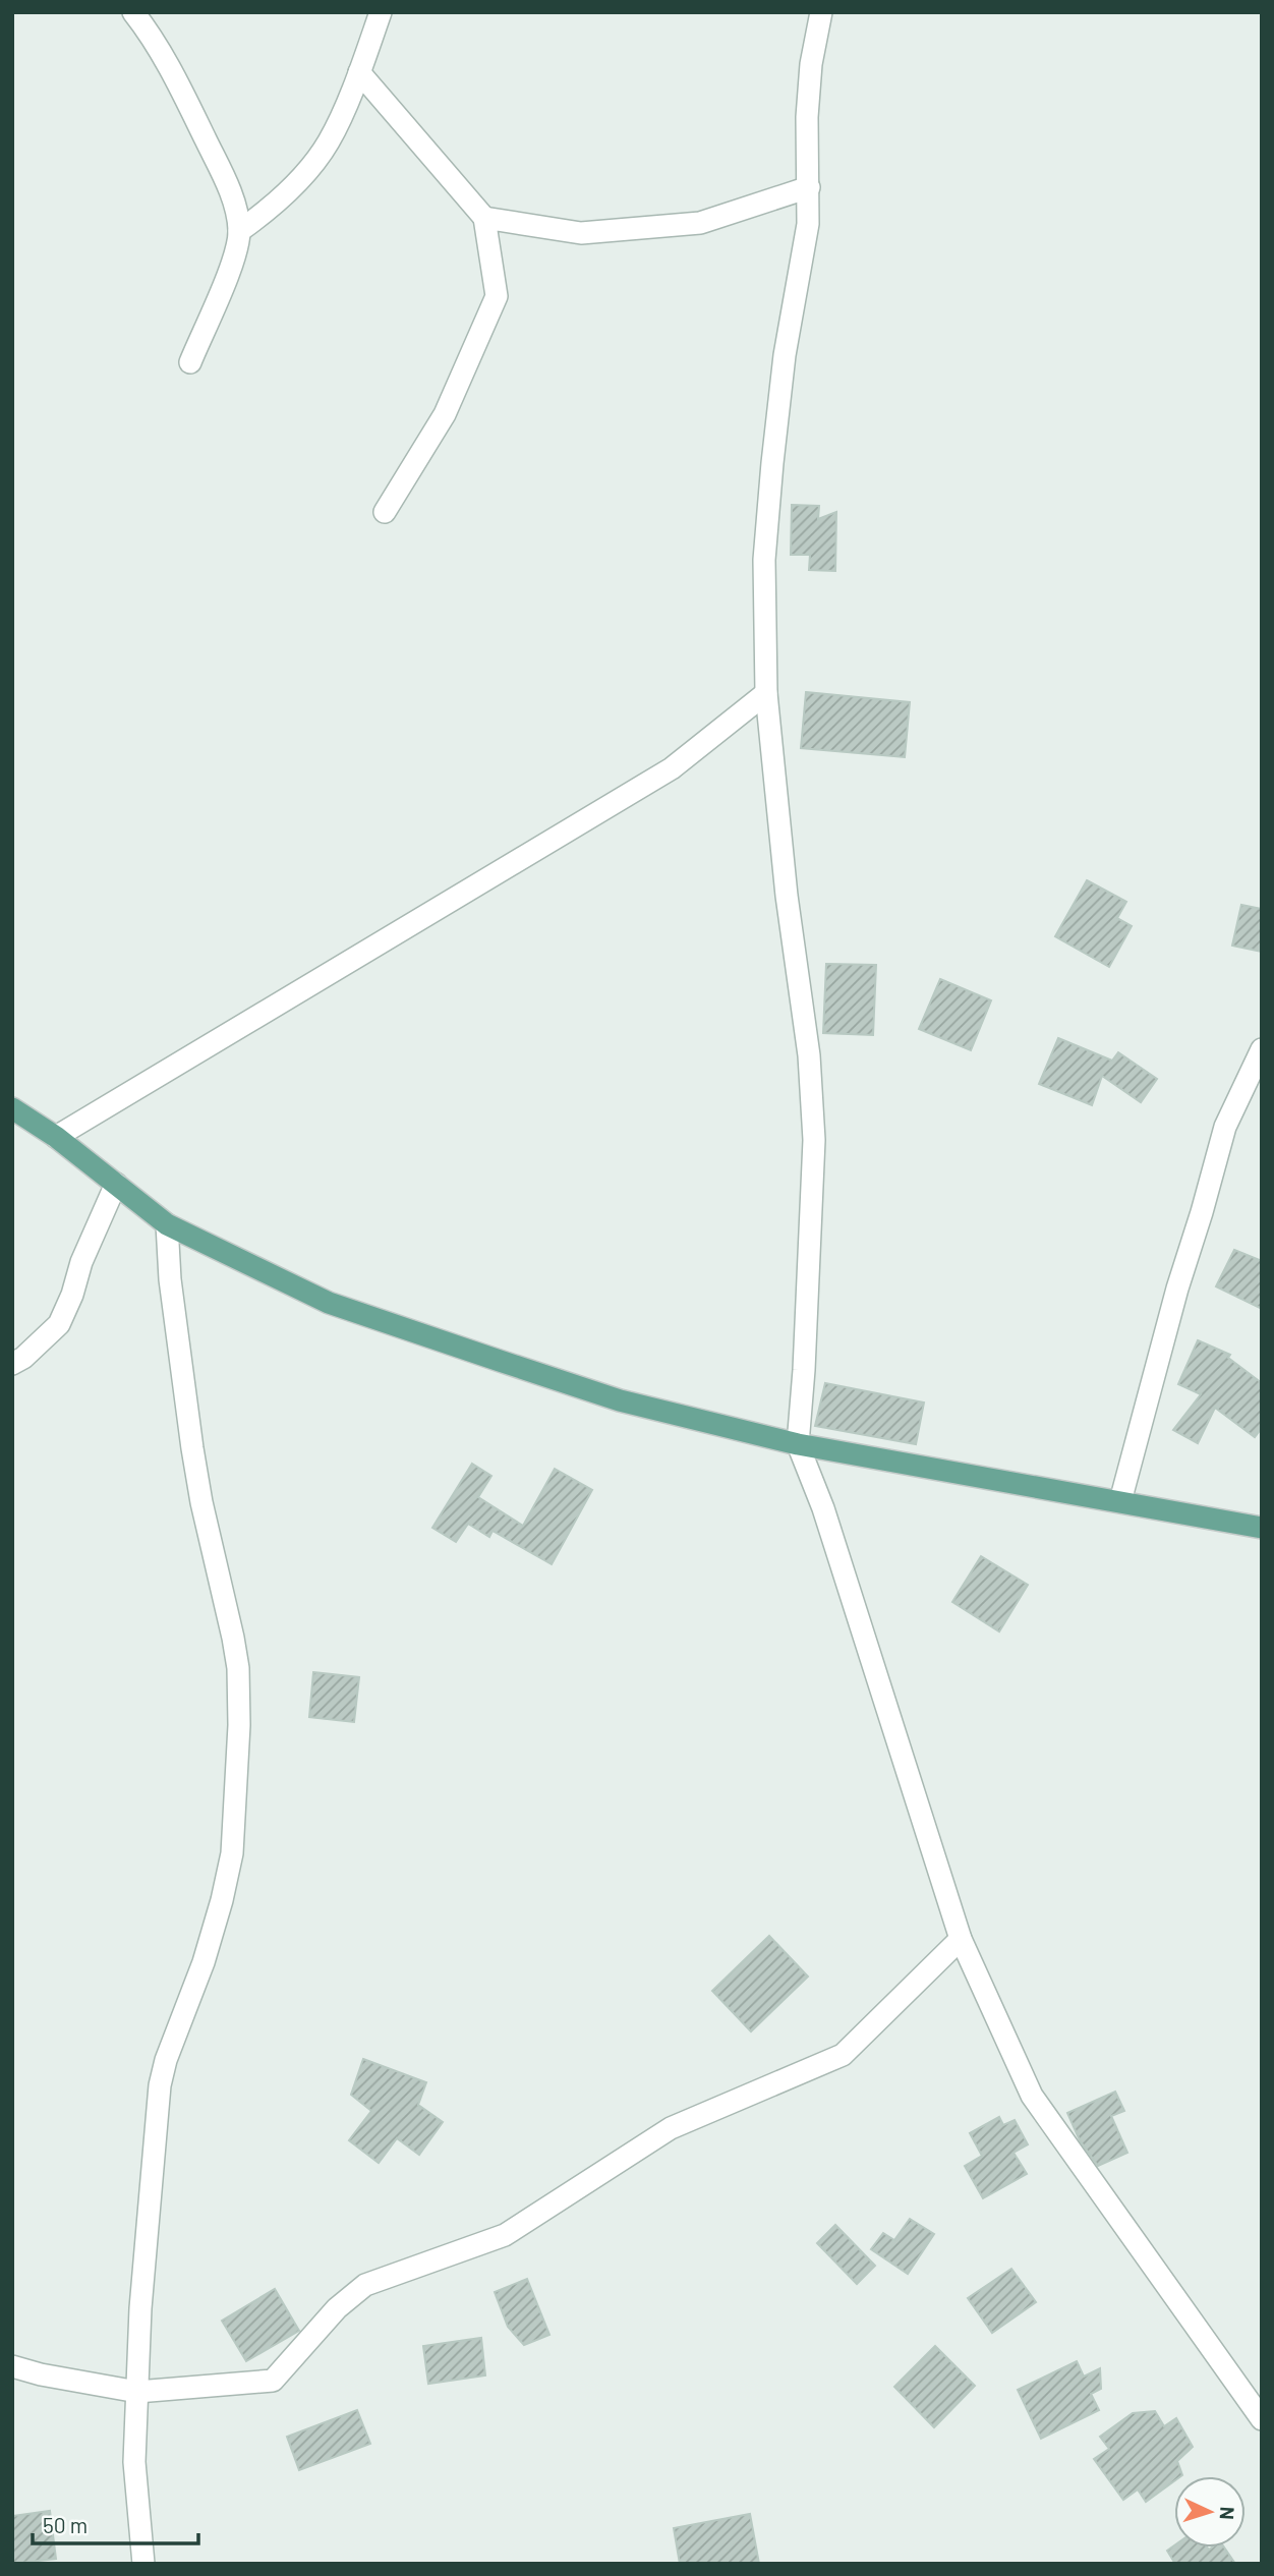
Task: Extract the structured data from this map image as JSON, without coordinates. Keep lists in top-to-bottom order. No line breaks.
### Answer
{"scale_bar":"50 m","north":"right"}
